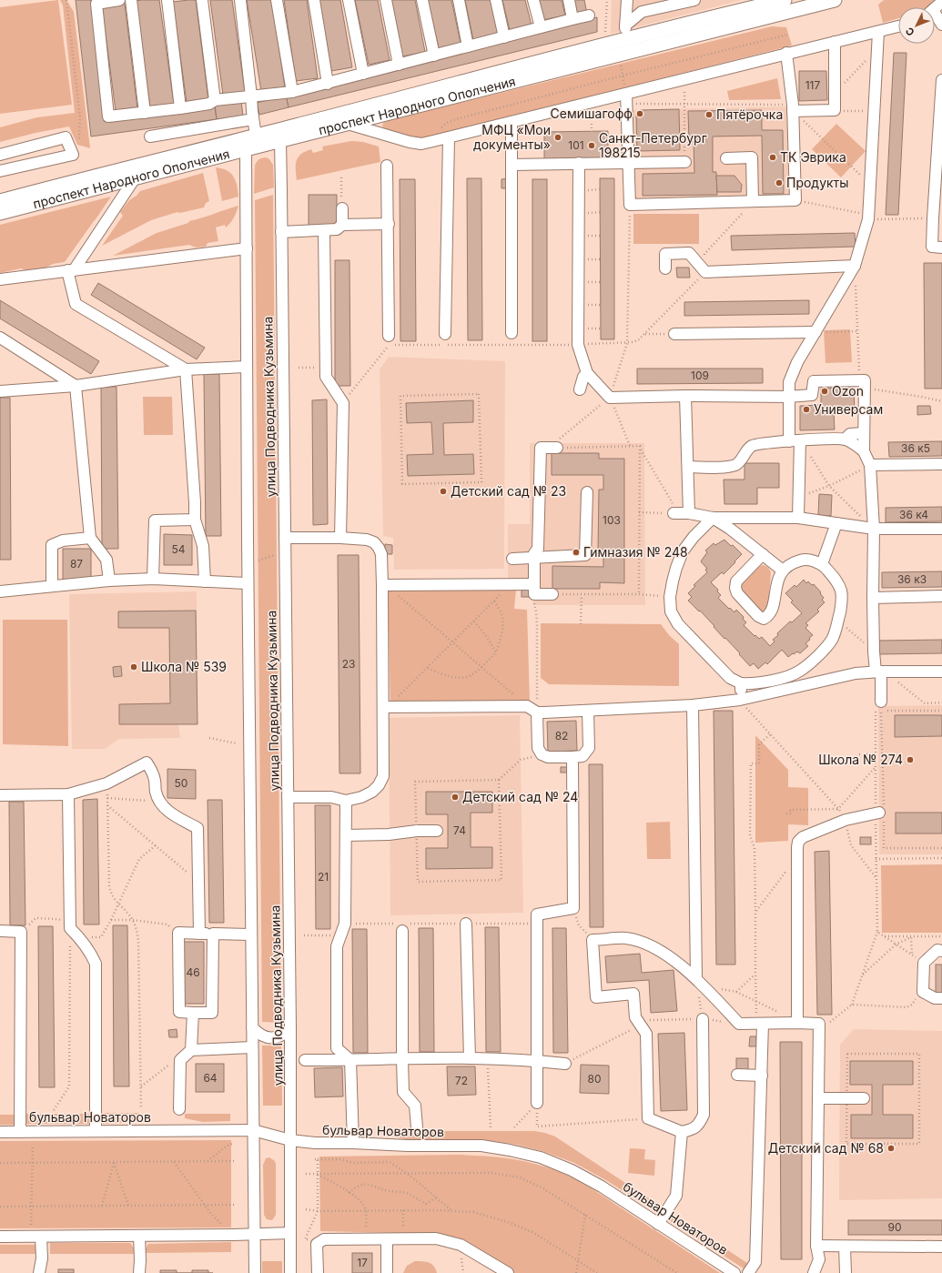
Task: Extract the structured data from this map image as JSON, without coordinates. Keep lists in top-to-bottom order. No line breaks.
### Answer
{"streets":{"main road":["проспект Народного Ополчения"],"street":["улица Подводника Кузьмина","бульвар Новаторов"]},"crossings":[["проспект Народного Ополчения","улица Подводника Кузьмина"],["улица Подводника Кузьмина","бульвар Новаторов"]],"places":["Семишагофф","Пятёрочка","МФЦ «Мои документы»","Санкт-Петербург 198215","ТК Эврика","Продукты","Ozon","Универсам","Детский сад № 23","Гимназия № 248","Школа № 539","Школа № 274","Детский сад № 24","Детский сад № 68"],"house_numbers":["117","101","109","36 к5","36 к4","103","54","87","36 к3","23","82","50","74","21","46","64","80","72","90","17"],"north":"bottom left"}
